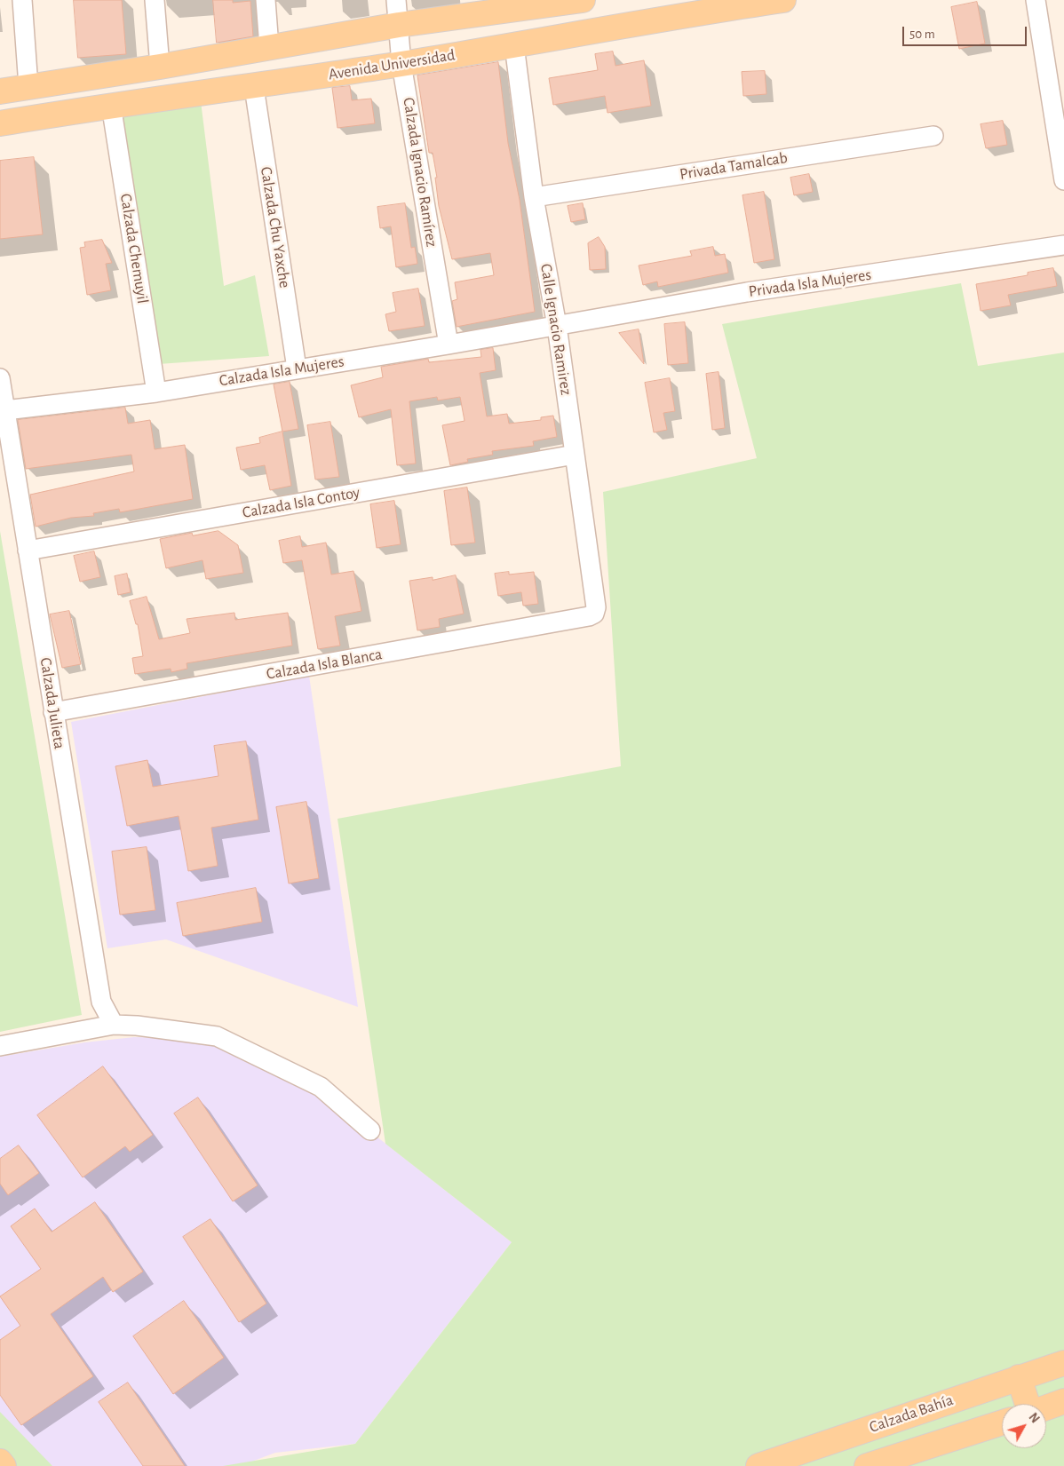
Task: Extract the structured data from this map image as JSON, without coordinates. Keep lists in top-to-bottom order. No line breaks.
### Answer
{"streets":{"main road":["Avenida Universidad","Calzada Bahía"],"street":["Privada Tamalcab","Calzada Ignacio Ramírez","Calzada Chu Yaxche","Calzada Chemuyil","Privada Isla Mujeres","Calle Ignacio Ramirez","Calzada Isla Mujeres","Calzada Isla Contoy","Calzada Isla Blanca","Calzada Julieta"]},"crossings":[["Avenida Universidad","Calzada Ignacio Ramírez"],["Avenida Universidad","Calzada Chu Yaxche"],["Avenida Universidad","Calzada Chemuyil"],["Avenida Universidad","Calle Ignacio Ramirez"],["Privada Tamalcab","Calle Ignacio Ramirez"],["Calzada Ignacio Ramírez","Calzada Isla Mujeres"],["Calzada Chu Yaxche","Calzada Isla Mujeres"],["Calzada Chemuyil","Calzada Isla Mujeres"],["Privada Isla Mujeres","Calle Ignacio Ramirez"],["Privada Isla Mujeres","Calzada Isla Mujeres"],["Calle Ignacio Ramirez","Calzada Isla Mujeres"],["Calle Ignacio Ramirez","Calzada Isla Contoy"],["Calle Ignacio Ramirez","Calzada Isla Blanca"],["Calzada Isla Mujeres","Calzada Julieta"],["Calzada Isla Contoy","Calzada Julieta"],["Calzada Isla Blanca","Calzada Julieta"]],"scale_bar":"50 m","north":"top right"}
